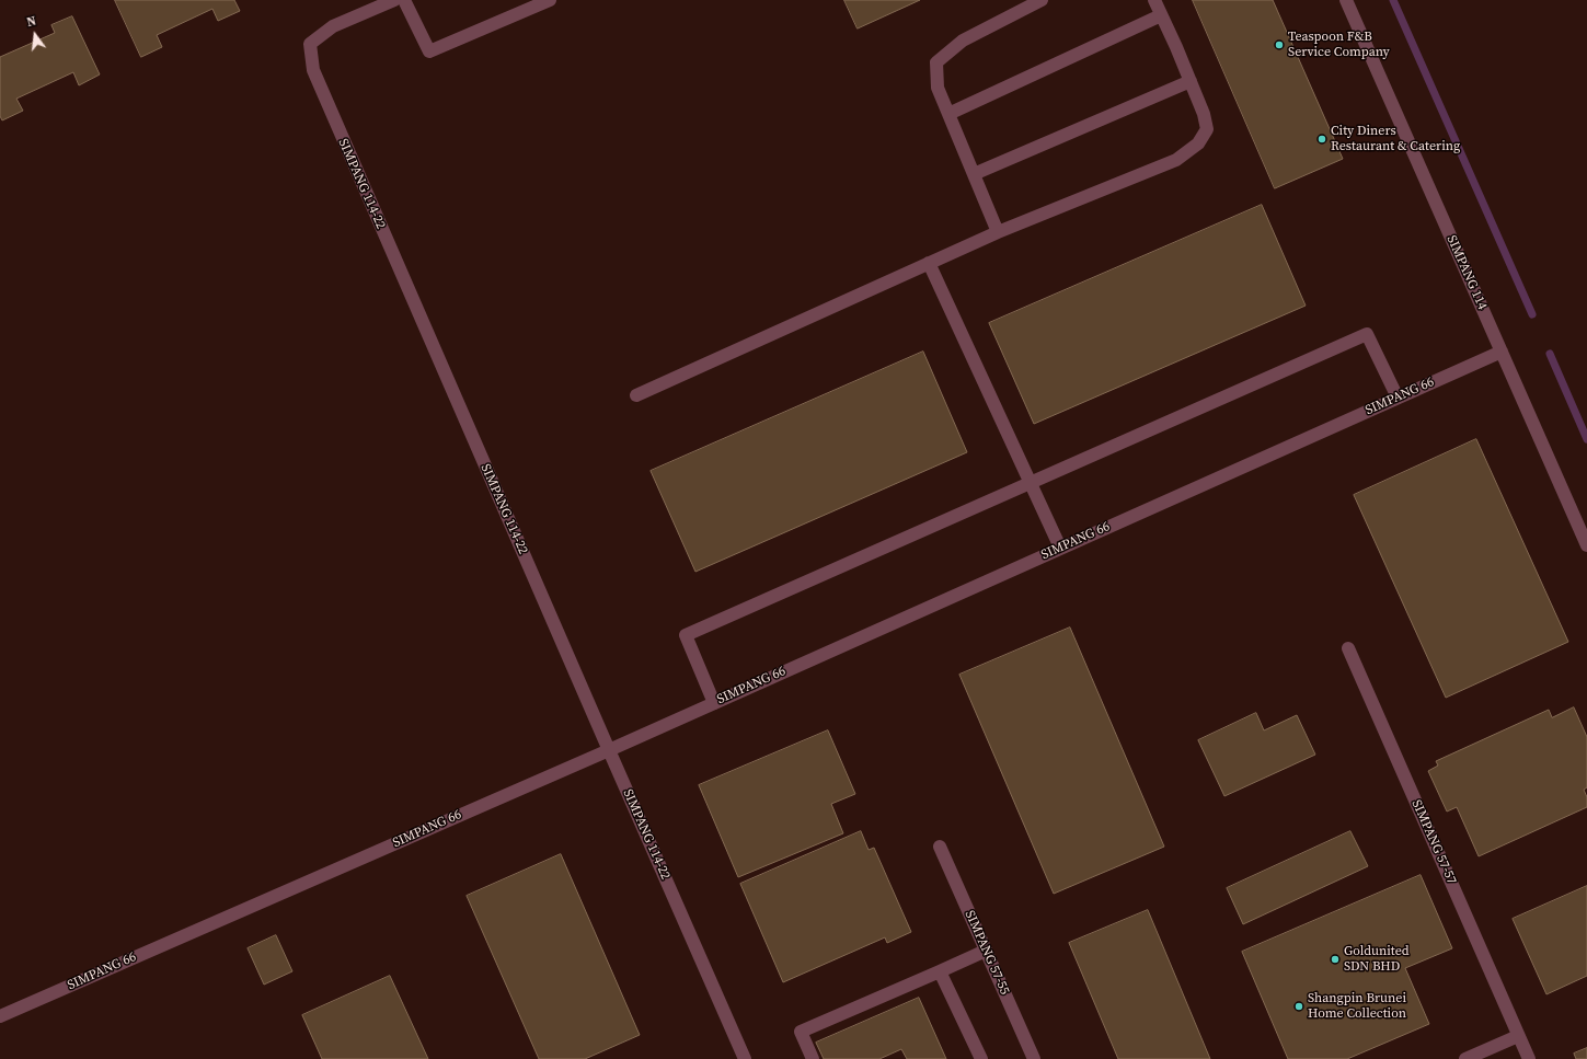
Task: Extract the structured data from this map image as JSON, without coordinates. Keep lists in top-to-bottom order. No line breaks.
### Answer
{"streets":{"street":["SIMPANG 114-22","SIMPANG 114","SIMPANG 66","SIMPANG 57-57","SIMPANG 57-55"]},"crossings":[["SIMPANG 114-22","SIMPANG 66"],["SIMPANG 114","SIMPANG 66"]],"places":["Teaspoon F&B Service Company","City Diners Restaurant & Catering","Goldunited SDN BHD","Shangpin Brunei Home Collection"],"north":"top"}
